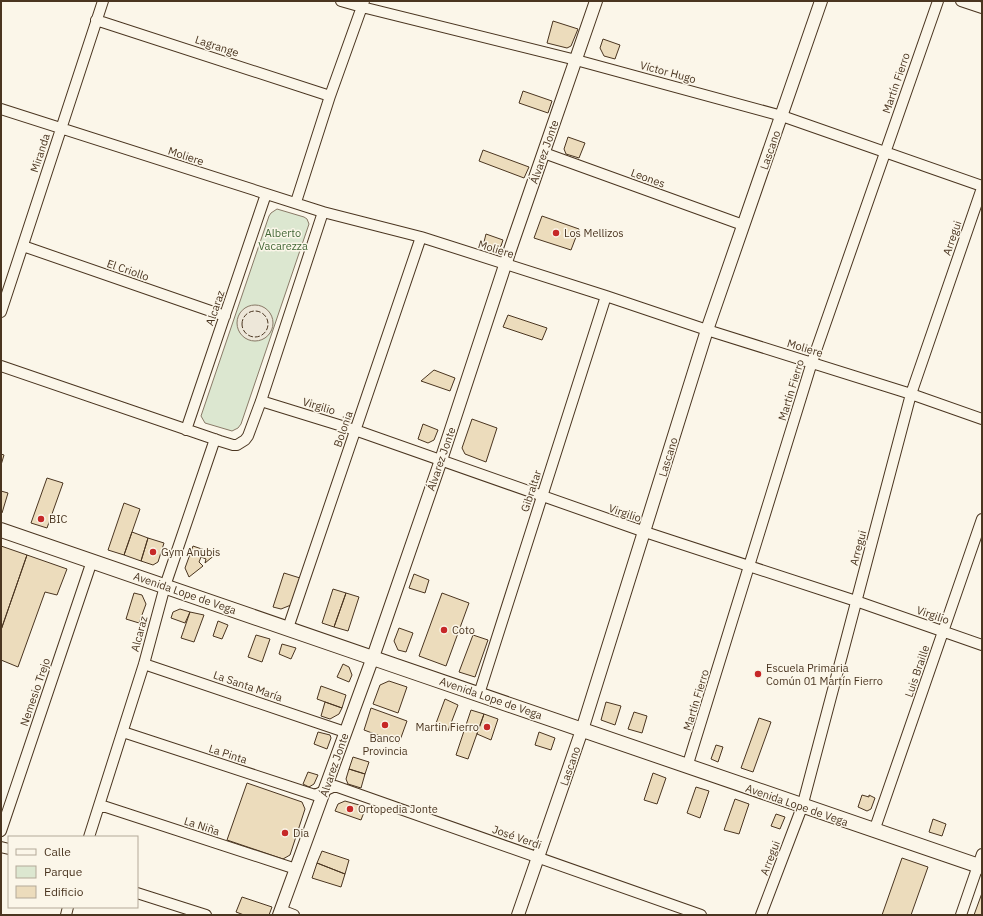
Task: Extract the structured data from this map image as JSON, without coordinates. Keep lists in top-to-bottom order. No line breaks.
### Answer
{"streets":{"main road":["Avenida Lope de Vega"],"street":["Lagrange","Víctor Hugo","Martín Fierro","Lascano","Álvarez Jonte","Miranda","Moliere","Leones","Arregui","El Criollo","Alcaraz","Virgilio","Bolonia","Gibraltar","Luis Braille","La Santa María","Nemesio Trejo","La Pinta","La Niña","José Verdi"]},"crossings":[["Lagrange","Miranda"],["Víctor Hugo","Martín Fierro"],["Víctor Hugo","Lascano"],["Víctor Hugo","Álvarez Jonte"],["Víctor Hugo","Arregui"],["Martín Fierro","Moliere"],["Martín Fierro","Virgilio"],["Martín Fierro","Avenida Lope de Vega"],["Lascano","Moliere"],["Lascano","Leones"],["Lascano","Virgilio"],["Lascano","Avenida Lope de Vega"],["Lascano","José Verdi"],["Álvarez Jonte","Moliere"],["Álvarez Jonte","Leones"],["Álvarez Jonte","Virgilio"],["Álvarez Jonte","Avenida Lope de Vega"],["Álvarez Jonte","La Santa María"],["Álvarez Jonte","La Pinta"],["Álvarez Jonte","La Niña"],["Álvarez Jonte","José Verdi"],["Miranda","Moliere"],["Miranda","El Criollo"],["Moliere","Arregui"],["Moliere","Alcaraz"],["Moliere","Bolonia"],["Moliere","Gibraltar"],["Arregui","Virgilio"],["Arregui","Avenida Lope de Vega"],["El Criollo","Alcaraz"],["Alcaraz","Avenida Lope de Vega"],["Alcaraz","La Santa María"],["Alcaraz","La Pinta"],["Alcaraz","La Niña"],["Virgilio","Bolonia"],["Virgilio","Gibraltar"],["Virgilio","Luis Braille"],["Bolonia","Avenida Lope de Vega"],["Gibraltar","Avenida Lope de Vega"],["Avenida Lope de Vega","Luis Braille"],["Avenida Lope de Vega","Nemesio Trejo"],["La Pinta","José Verdi"]],"parks":["Alberto Vacarezza"],"places":["Los Mellizos","BIC","Gym Anubis","Coto","Escuela Primaria Común 01 Martín Fierro","Banco Provincia","Martin Fierro","Ortopedia Jonte","Dia"],"legend":["Calle","Parque","Edificio"]}
